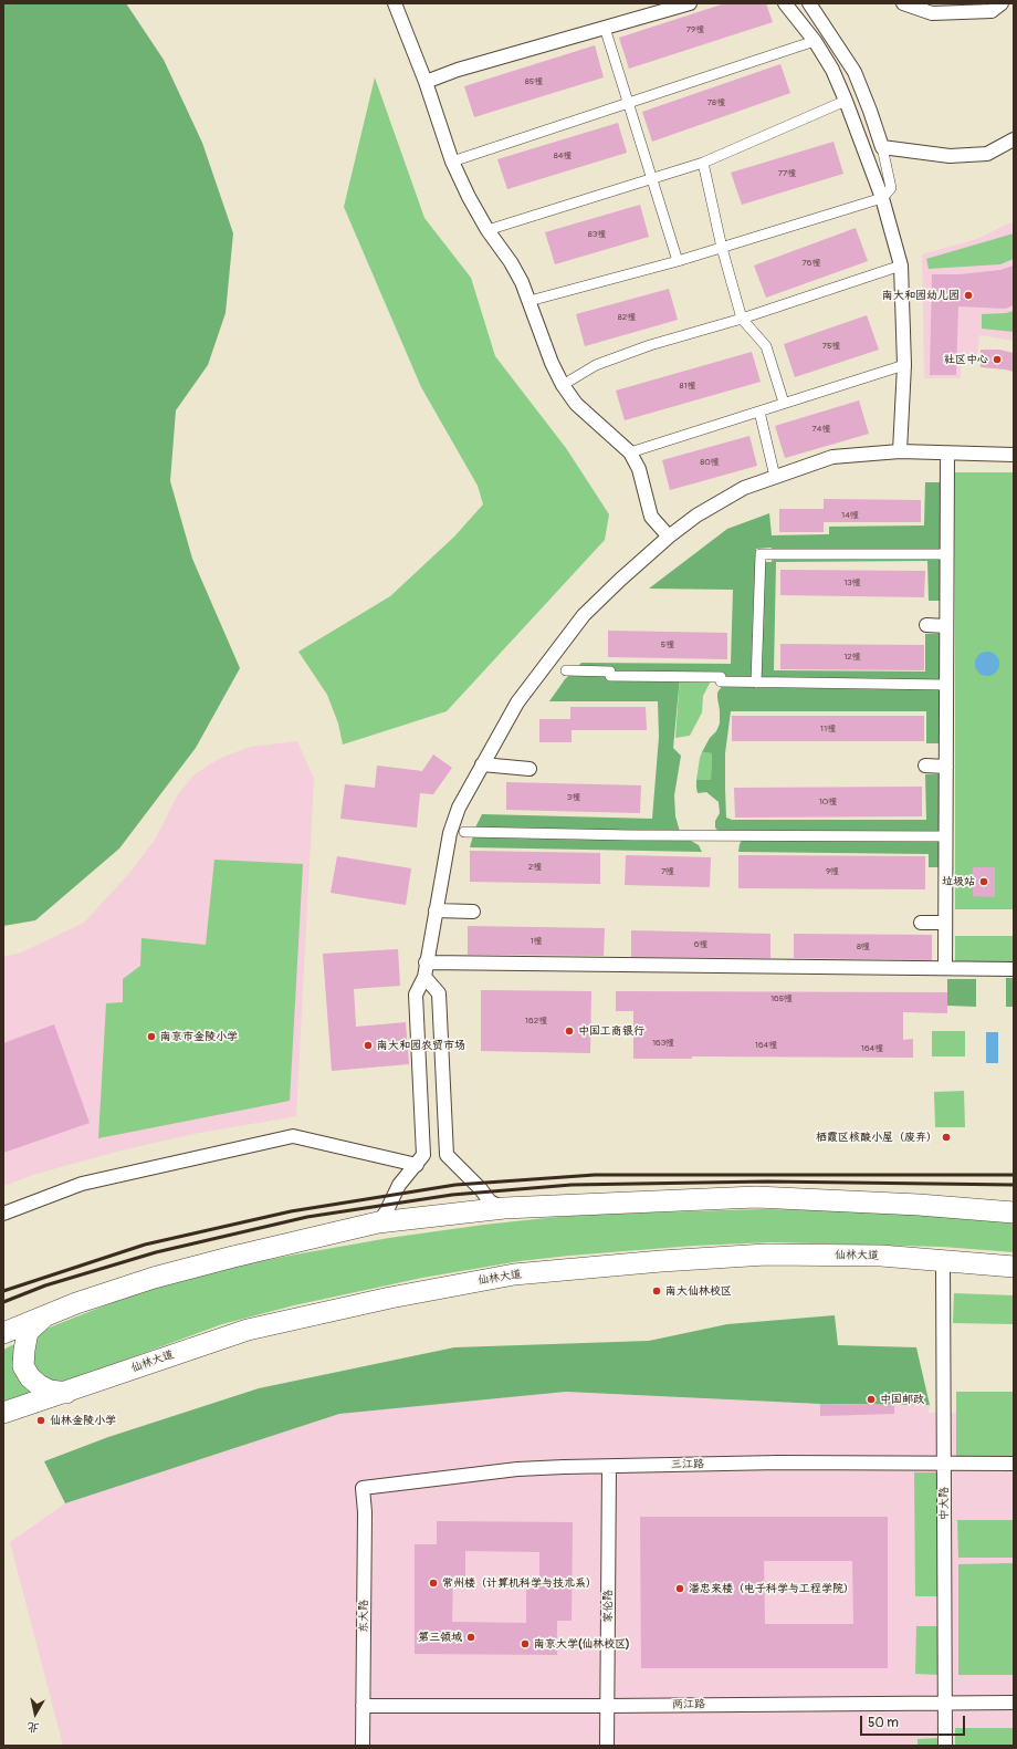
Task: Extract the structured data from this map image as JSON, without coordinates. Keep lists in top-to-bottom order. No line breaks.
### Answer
{"streets":{"main road":["仙林大道"],"street":["三江路","中大路","家伦路","东大路","两江路"]},"crossings":[["仙林大道","中大路"],["三江路","中大路"],["三江路","家伦路"],["三江路","东大路"],["中大路","两江路"],["家伦路","两江路"],["东大路","两江路"]],"places":["南大和园幼儿园","社区中心","垃圾站","中国工商银行","南京市金陵小学","南大和园农贸市场","栖霞区核酸小屋（废弃）","南大仙林校区","中国邮政","仙林金陵小学","常州楼（计算机科学与技术系）","潘忠来楼（电子科学与工程学院）","第三领域","南京大学(仙林校区)"],"house_numbers":["79幢","85幢","78幢","84幢","77幢","83幢","76幢","82幢","75幢","81幢","74幢","80幢","14幢","13幢","5幢","12幢","11幢","3幢","10幢","2幢","7幢","9幢","1幢","6幢","8幢","165幢","162幢","163幢","164幢","164幢"],"scale_bar":"50 m","north":"bottom"}
